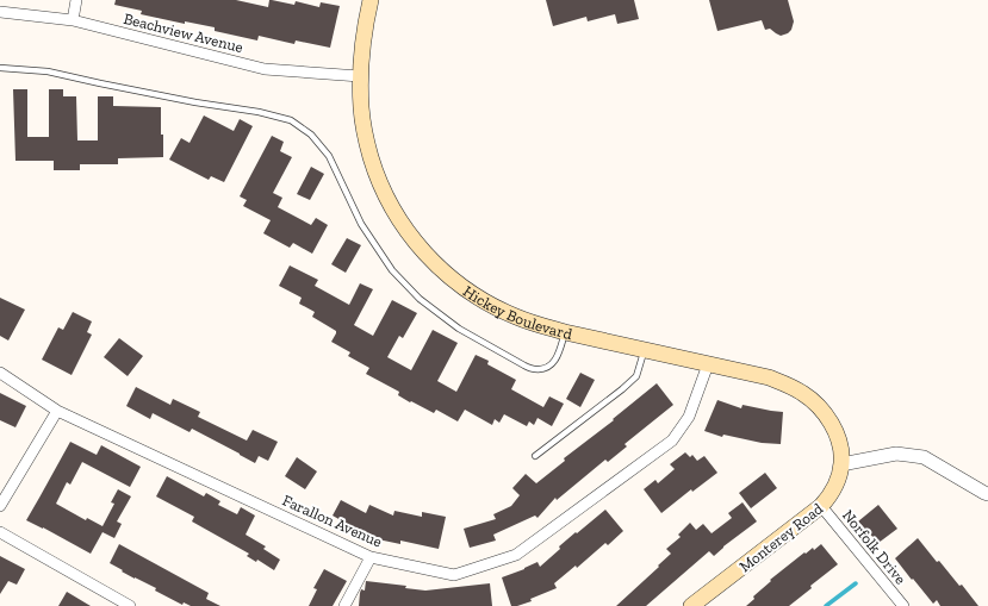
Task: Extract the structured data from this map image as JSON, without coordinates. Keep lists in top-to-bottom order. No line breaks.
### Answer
{"streets":{"main road":["Hickey Boulevard","Monterey Road"],"street":["Beachview Avenue","Farallon Avenue","Norfolk Drive"]},"crossings":[["Beachview Avenue","Hickey Boulevard"],["Hickey Boulevard","Farallon Avenue"],["Hickey Boulevard","Monterey Road"],["Monterey Road","Norfolk Drive"]]}
